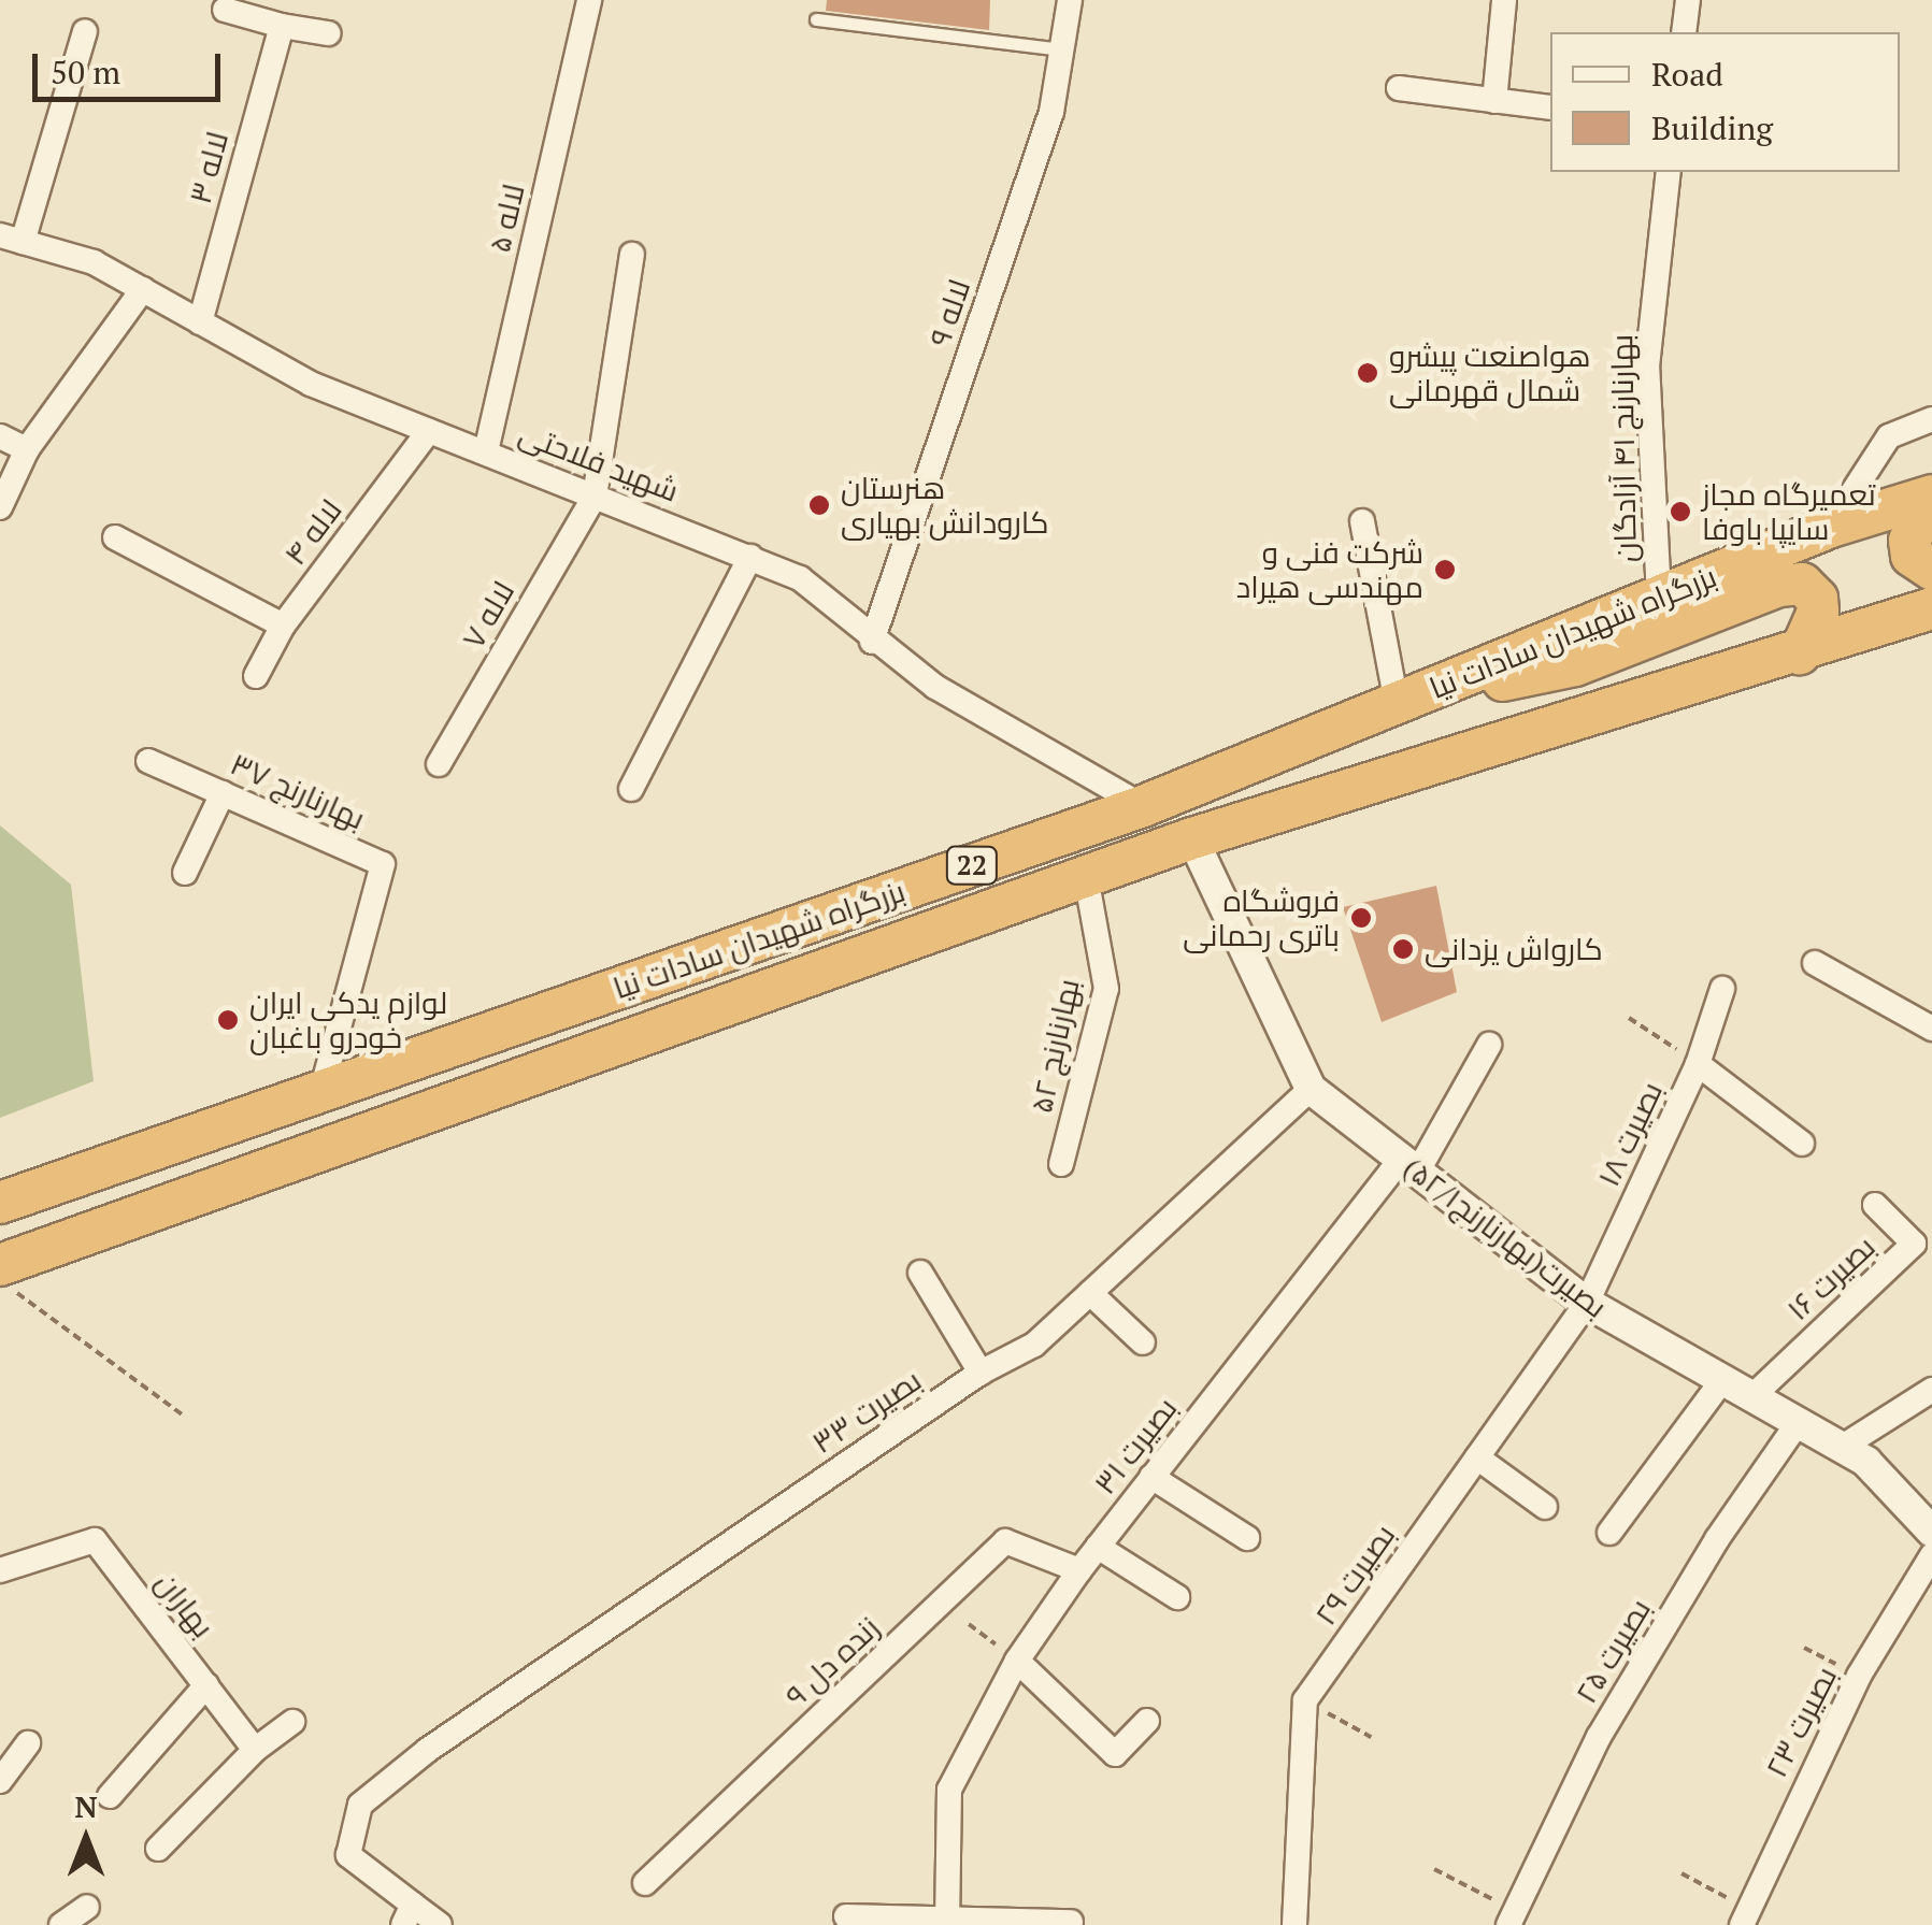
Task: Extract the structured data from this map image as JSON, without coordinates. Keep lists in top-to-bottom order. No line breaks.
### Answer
{"streets":{"highway":["بزرگراه شهیدان سادات نیا","22"],"street":["لاله ۳","لاله ۵","لاله ۹","بهارنارنج ۴۱ آزادگان","شهید فلاحتی","لاله ۴","لاله ۷","بهارنارنج ۳۷","بهارنارنج ۵۲","بصیرت ۱۸","بصیرت(بهارنارنج۵۲/۱)","بصیرت ۱۶","بصیرت ۳۳","بصیرت ۳۱","بصیرت ۲۹","بهاران","بصیرت ۲۵","زنده دل ۹","بصیرت ۲۳"]},"crossings":[["لاله ۳","شهید فلاحتی"],["لاله ۵","شهید فلاحتی"],["لاله ۹","شهید فلاحتی"],["بهارنارنج ۴۱ آزادگان","بزرگراه شهیدان سادات نیا"],["شهید فلاحتی","لاله ۴"],["شهید فلاحتی","لاله ۷"],["شهید فلاحتی","بزرگراه شهیدان سادات نیا"],["بزرگراه شهیدان سادات نیا","بهارنارنج ۳۷"],["بزرگراه شهیدان سادات نیا","بهارنارنج ۵۲"],["بزرگراه شهیدان سادات نیا","بصیرت(بهارنارنج۵۲/۱)"],["بصیرت ۱۸","بصیرت(بهارنارنج۵۲/۱)"],["بصیرت ۱۸","بصیرت ۲۹"],["بصیرت(بهارنارنج۵۲/۱)","بصیرت ۱۶"],["بصیرت(بهارنارنج۵۲/۱)","بصیرت ۳۳"],["بصیرت(بهارنارنج۵۲/۱)","بصیرت ۳۱"],["بصیرت(بهارنارنج۵۲/۱)","بصیرت ۲۹"],["بصیرت(بهارنارنج۵۲/۱)","بصیرت ۲۵"],["بصیرت ۳۱","زنده دل ۹"]],"places":["هواصنعت پیشرو شمال قهرمانی","هنرستان کارودانش بهیاری","تعمیرگاه مجاز سایپا باوفا","شرکت فنی و مهندسی هیراد","فروشگاه باتری رحمانی","کارواش یزدانی","لوازم یدکی ایران خودرو باغبان"],"legend":["Road","Building"],"scale_bar":"50 m","north":"top"}
